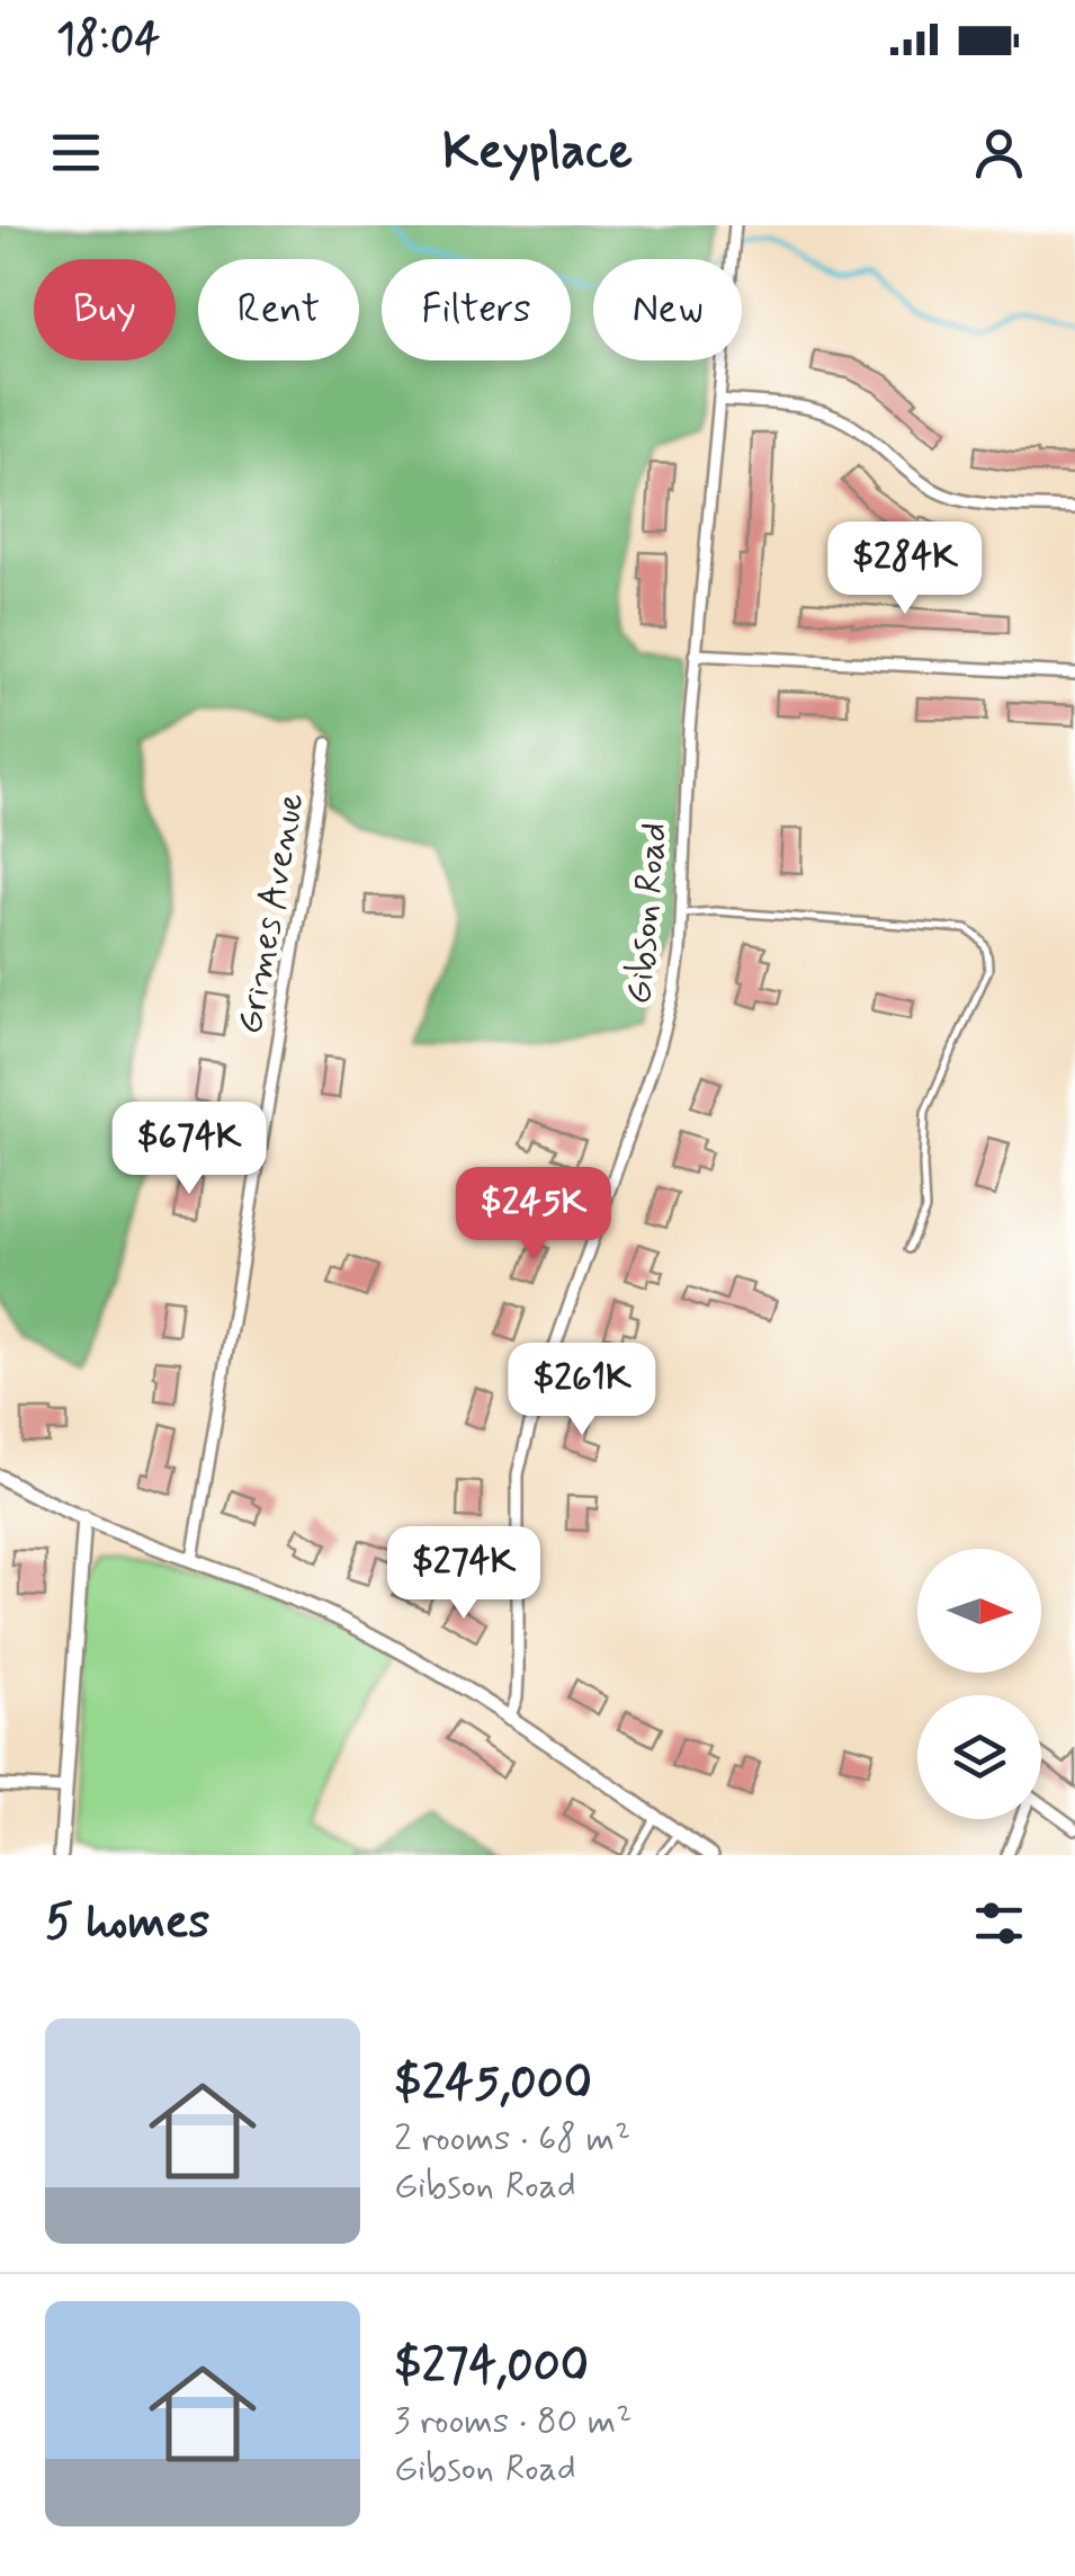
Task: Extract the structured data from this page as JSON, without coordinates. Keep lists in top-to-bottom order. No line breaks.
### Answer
{"streets":{"street":["Grimes Avenue","Gibson Road"]},"north":"right","page":{"status":"18:04","header":"Keyplace","chip":["Buy","Rent","Filters","New"],"price":["$284K","$674K","$245K","$261K","$274K"],"heading":"5 homes","list":[{"name":"$245,000","note":"2 rooms · 68 m² · Gibson Road"},{"name":"$274,000","note":"3 rooms · 80 m² · Gibson Road"}]}}
